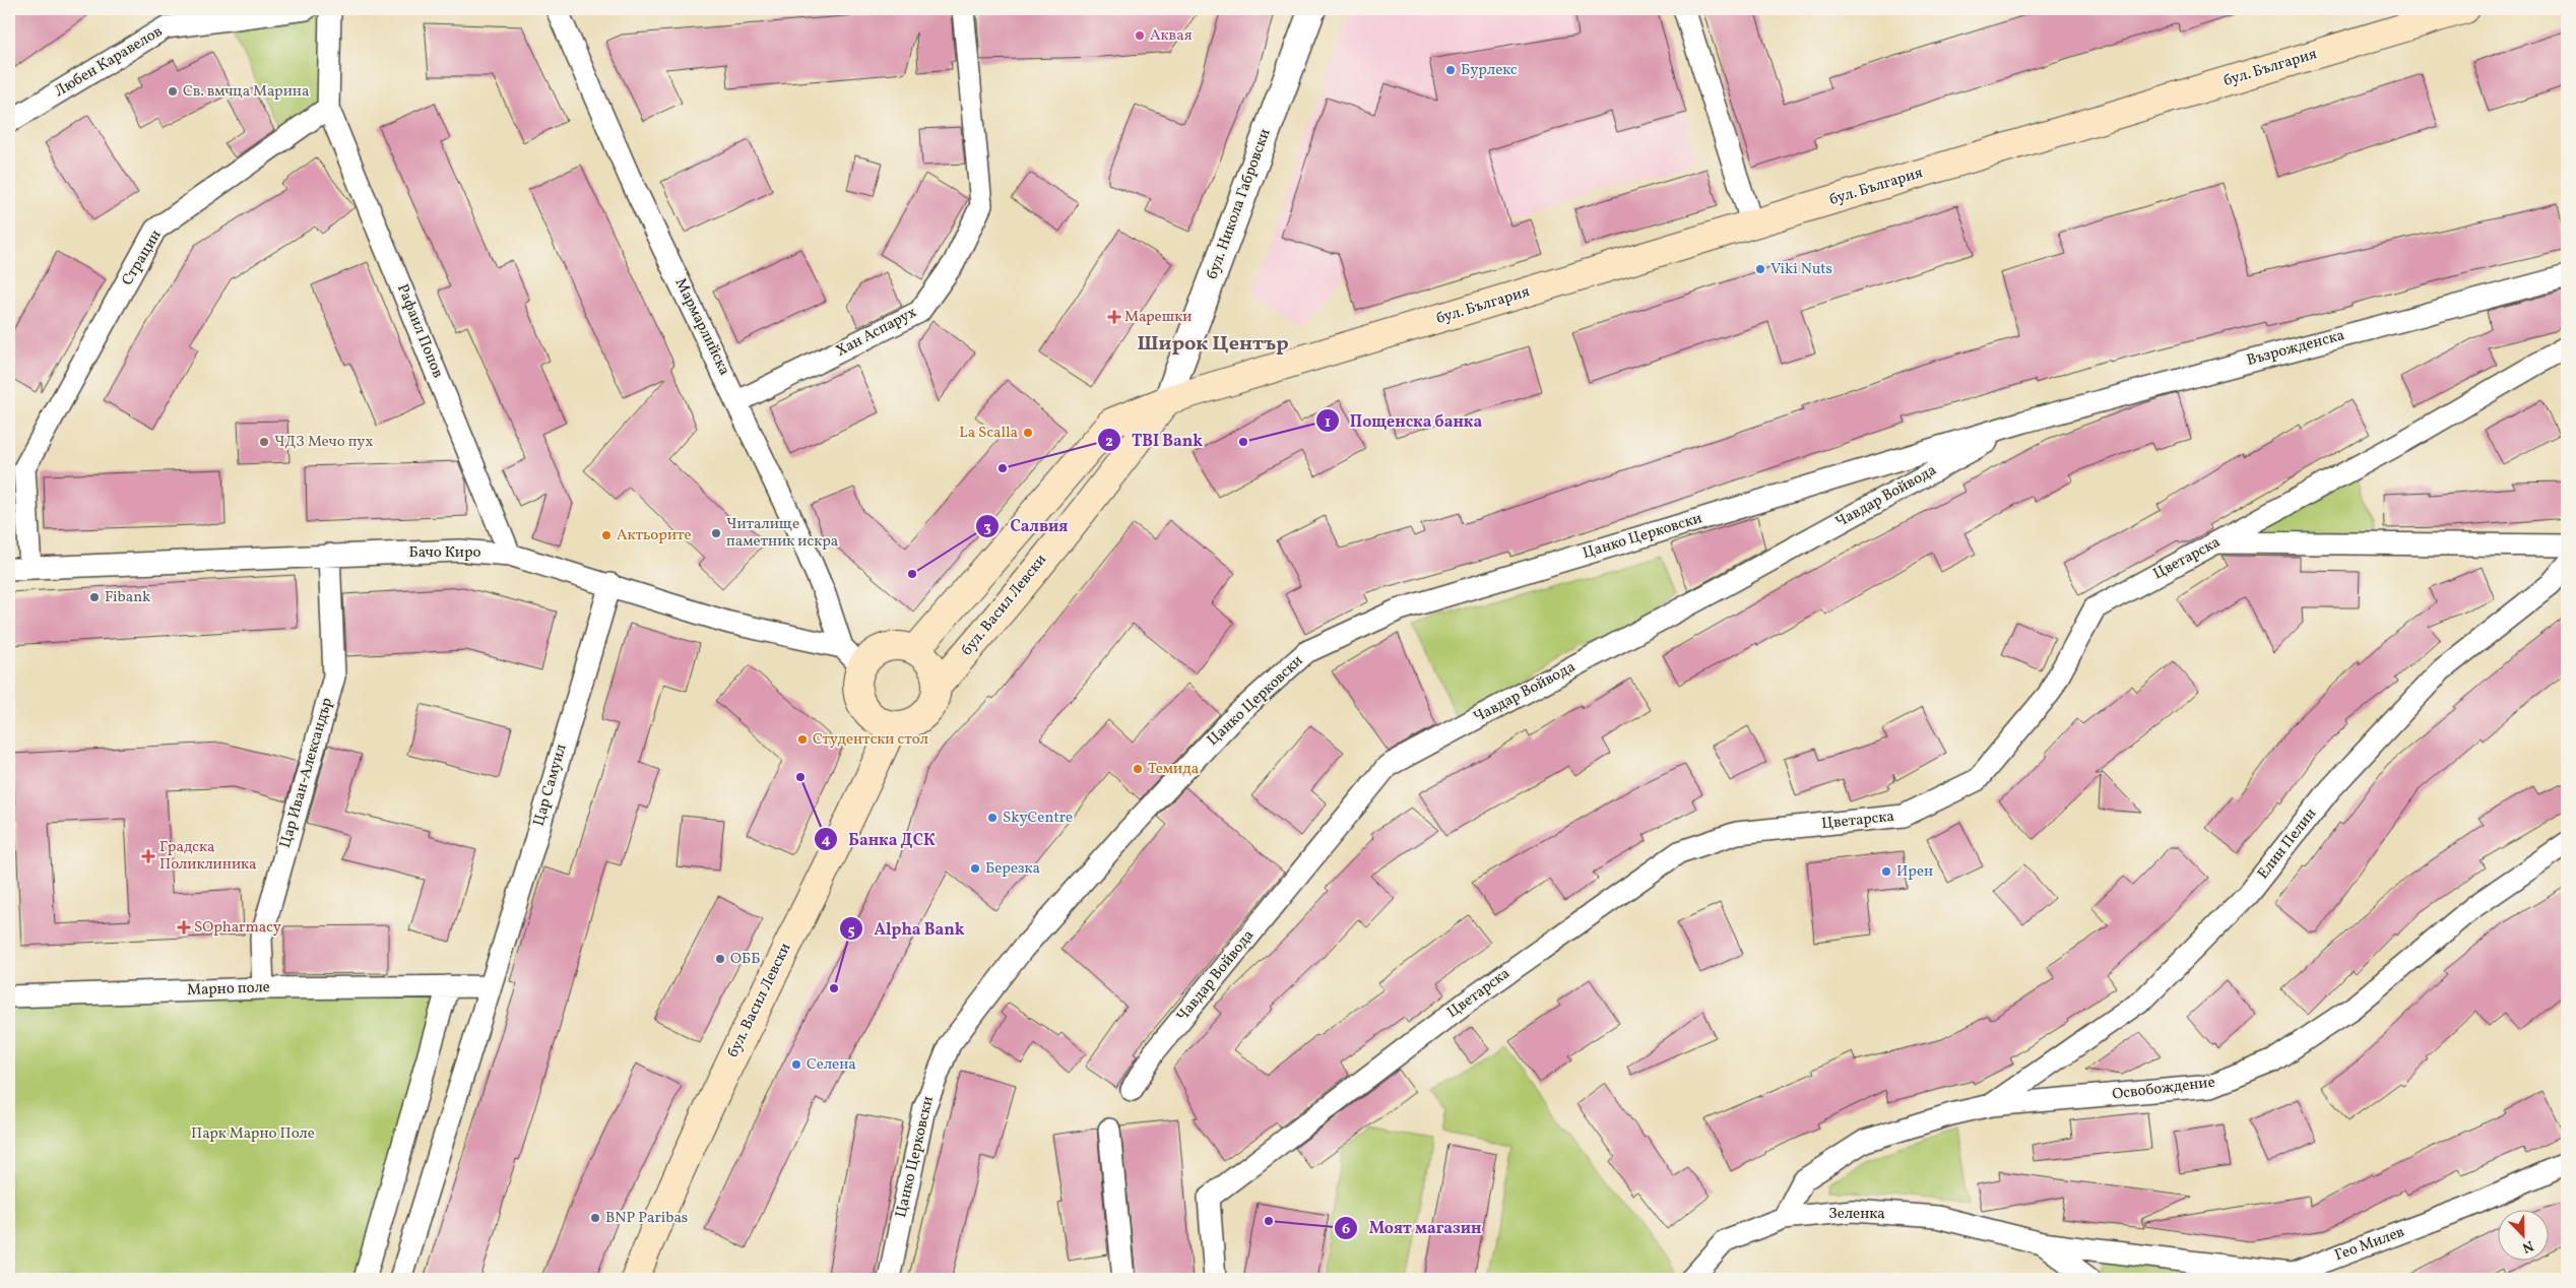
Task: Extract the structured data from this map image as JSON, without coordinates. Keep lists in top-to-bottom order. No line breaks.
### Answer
{"streets":{"main road":["бул. България","бул. Васил Левски"],"street":["Любен Каравелов","бул. Никола Габровски","Страцин","Мармарлийска","Рафаил Попов","Хан Аспарух","Възрожденска","Чавдар Войвода","Цанко Церковски","Бачо Киро","Цветарска","Цар Иван-Александър","Цар Самуил","Елин Пелин","Марно поле","Освобождение","Зеленка","Гео Милев"]},"crossings":[["бул. България","бул. Никола Габровски"],["бул. България","бул. Васил Левски"],["бул. Никола Габровски","бул. Васил Левски"],["Страцин","Рафаил Попов"],["Страцин","Бачо Киро"],["Мармарлийска","Хан Аспарух"],["Мармарлийска","Бачо Киро"],["Рафаил Попов","Бачо Киро"],["Възрожденска","Чавдар Войвода"],["Възрожденска","Цанко Церковски"],["Чавдар Войвода","Цанко Церковски"],["Бачо Киро","Цар Иван-Александър"],["Бачо Киро","Цар Самуил"],["Цар Иван-Александър","Марно поле"],["Цар Самуил","Марно поле"],["Елин Пелин","Освобождение"],["Освобождение","Зеленка"],["Зеленка","Гео Милев"]],"districts":["Широк Център"],"parks":["Парк Марно Поле"],"places":{"other":["Аквая","Бурлекс","Св. вмчца Марина","Viki Nuts","La Scalla","ЧДЗ Мечо пух","Пощенска банка","TBI Bank","Читалище паметник искра","Актьорите","Салвия","Fibank","Студентски стол","Темида","Банка ДСК","SkyCentre","Березка","Ирен","ОББ","Alpha Bank","Селена","BNP Paribas","Моят магазин"],"health":["Марешки","Градска Поликлиника","SOpharmacy"]},"north":"bottom right"}
